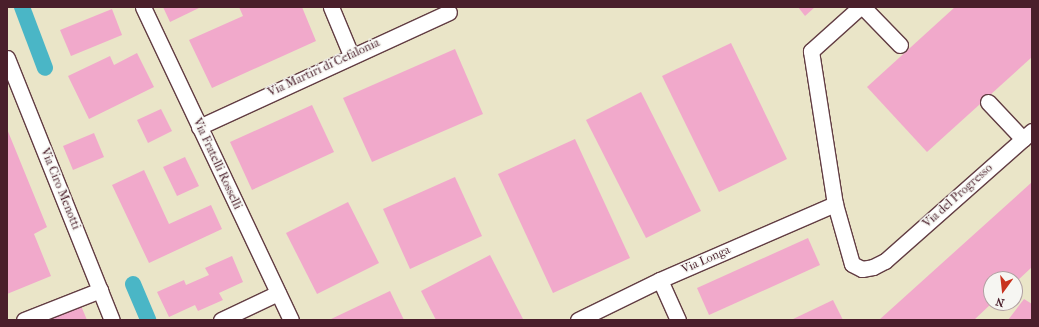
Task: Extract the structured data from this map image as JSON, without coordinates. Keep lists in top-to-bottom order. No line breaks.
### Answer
{"streets":{"street":["Via Martiri di Cefalonia","Via Fratelli Rosselli","Via Ciro Menotti","Via del Progresso","Via Longa"]},"crossings":[["Via Martiri di Cefalonia","Via Fratelli Rosselli"],["Via del Progresso","Via Longa"]],"north":"bottom"}
